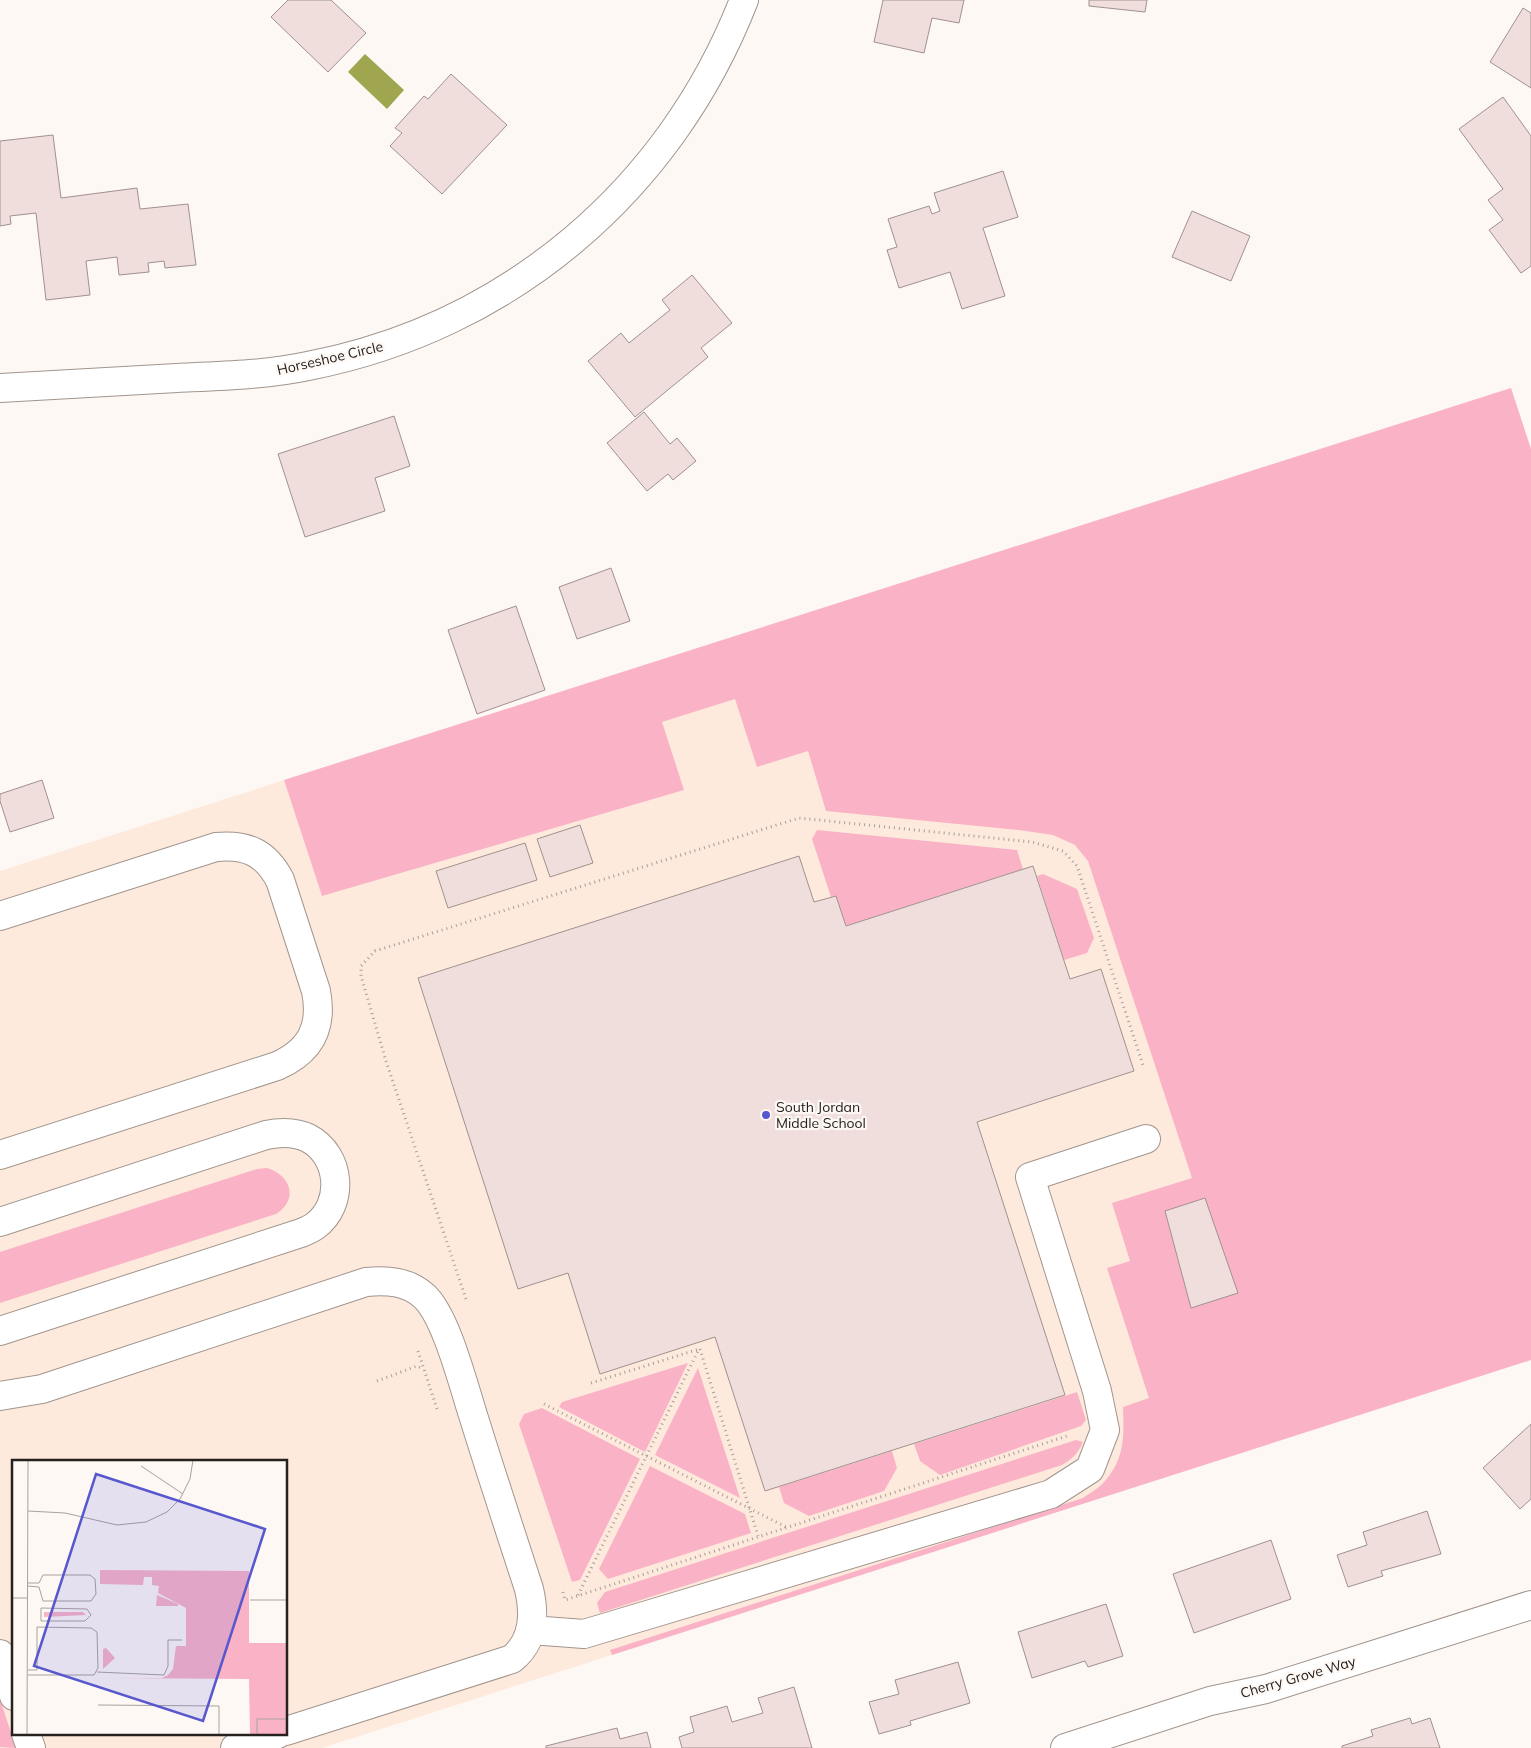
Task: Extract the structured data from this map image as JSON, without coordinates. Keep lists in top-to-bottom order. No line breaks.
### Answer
{"streets":{"street":["Horseshoe Circle","Cherry Grove Way"]},"places":["South Jordan Middle School"]}
